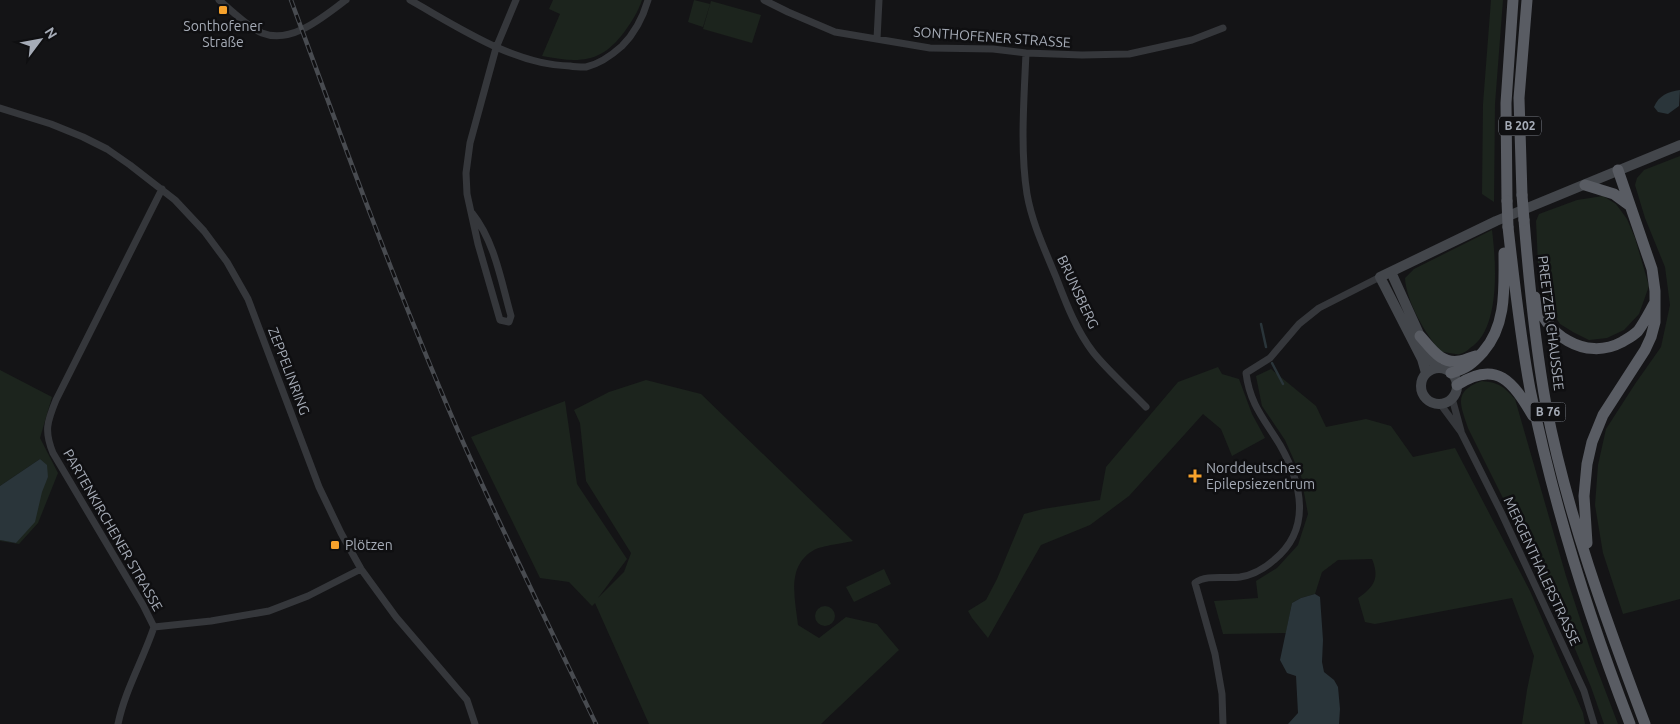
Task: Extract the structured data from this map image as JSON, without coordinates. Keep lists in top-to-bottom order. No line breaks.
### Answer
{"streets":{"highway":["B 202","PREETZER CHAUSSEE","B 76"],"street":["SONTHOFENER STRASSE","BRUNSBERG","ZEPPELINRING","PARTENKIRCHENER STRASSE","MERGENTHALERSTRASSE"]},"crossings":[["SONTHOFENER STRASSE","BRUNSBERG"],["PREETZER CHAUSSEE","B 76"],["ZEPPELINRING","PARTENKIRCHENER STRASSE"],["B 76","MERGENTHALERSTRASSE"]],"places":{"transit":["Sonthofener Straße","Plötzen"],"health":["Norddeutsches Epilepsiezentrum"]},"north":"top right"}
